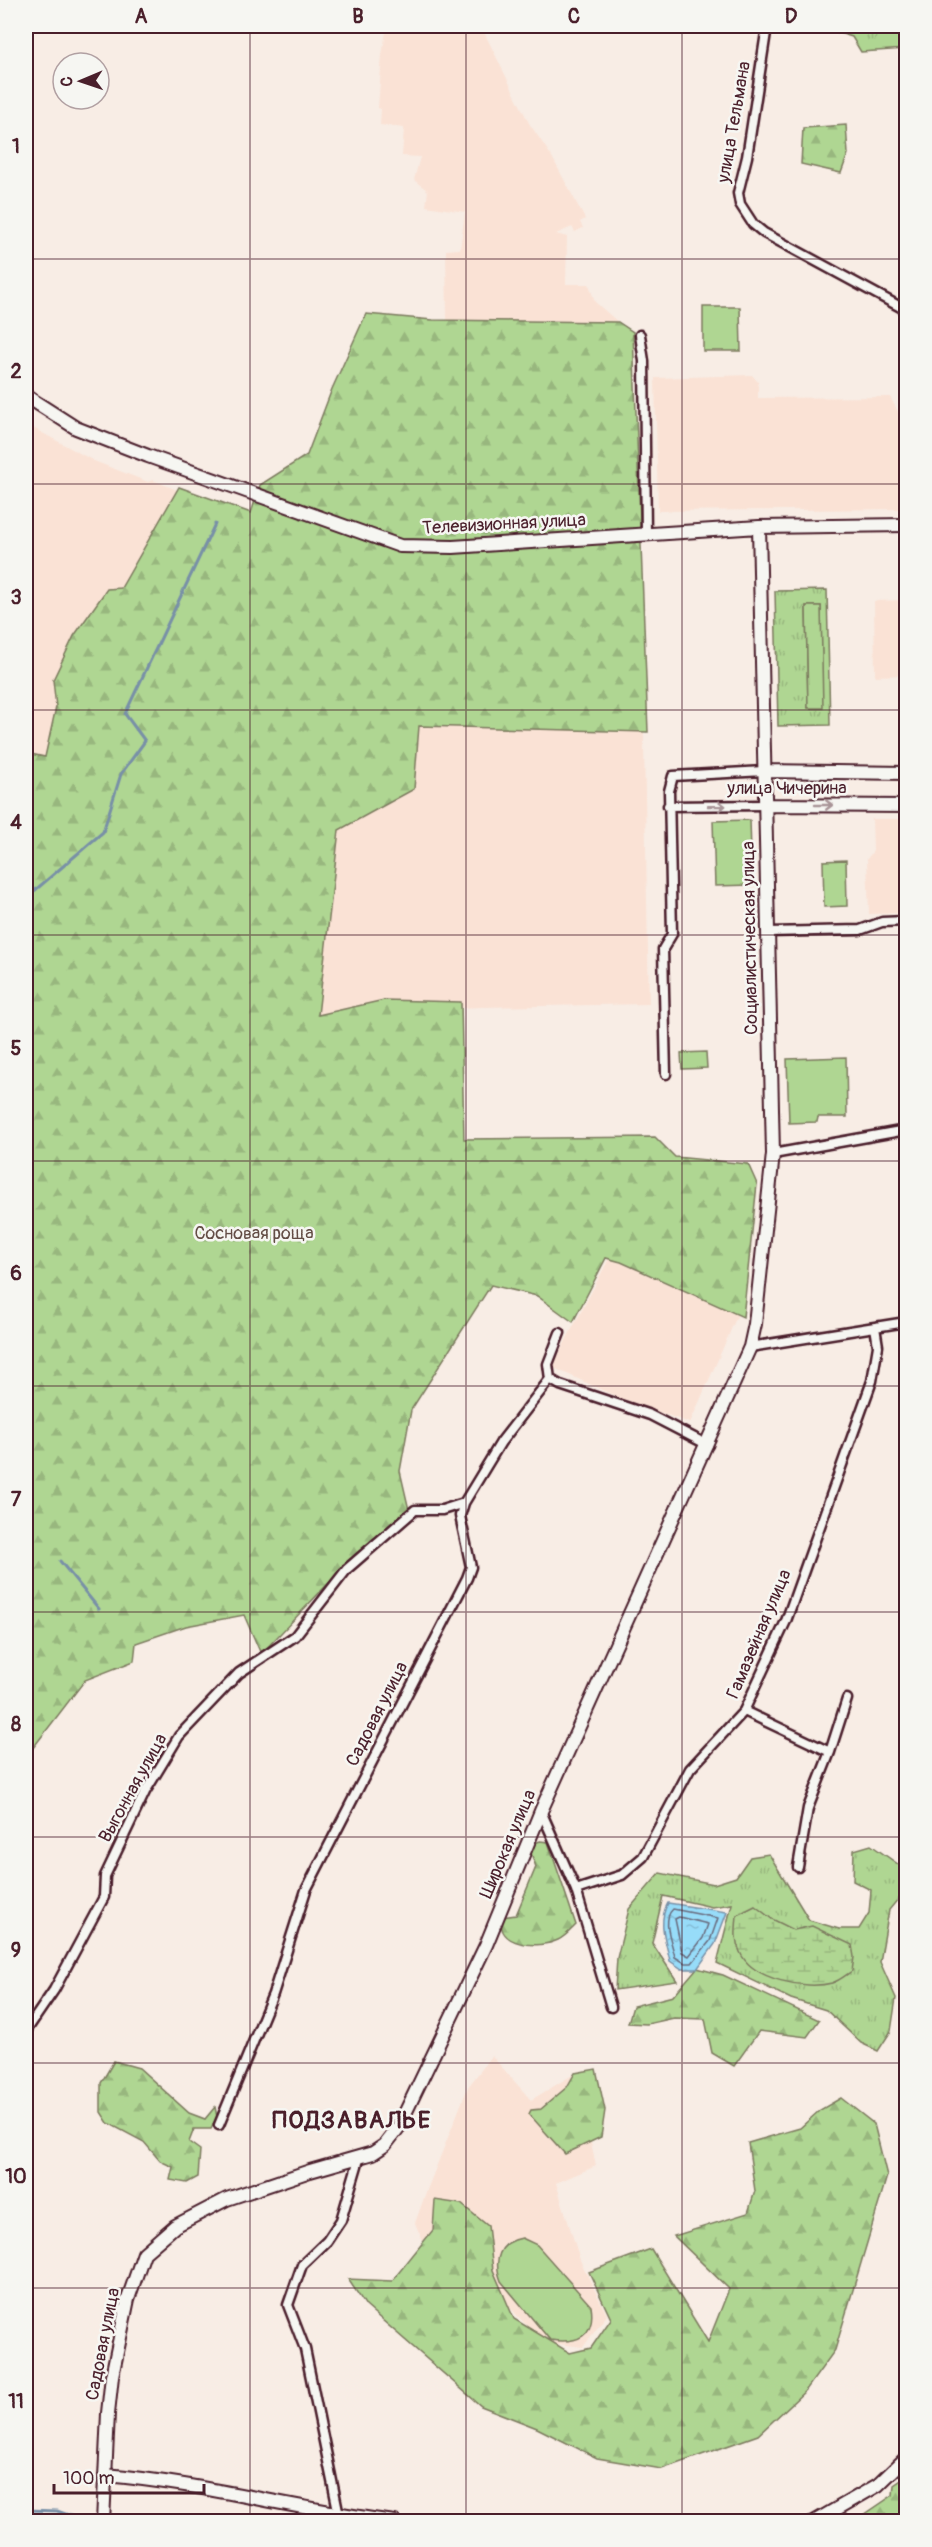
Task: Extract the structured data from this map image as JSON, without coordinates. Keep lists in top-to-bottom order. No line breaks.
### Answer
{"streets":{"street":["улица Тельмана","Телевизионная улица","улица Чичерина","Социалистическая улица","Гамазейная улица","Садовая улица","Выгонная улица","Широкая улица"]},"crossings":[["Телевизионная улица","Социалистическая улица"],["улица Чичерина","Социалистическая улица"],["Социалистическая улица","Широкая улица"],["Садовая улица","Выгонная улица"],["Садовая улица","Широкая улица"]],"districts":["ПОДЗАВАЛЬЕ"],"parks":["Сосновая роща"],"scale_bar":"100 m","north":"left","grid":{"columns":["A","B","C","D"],"rows":["1","2","3","4","5","6","7","8","9","10","11"]}}
